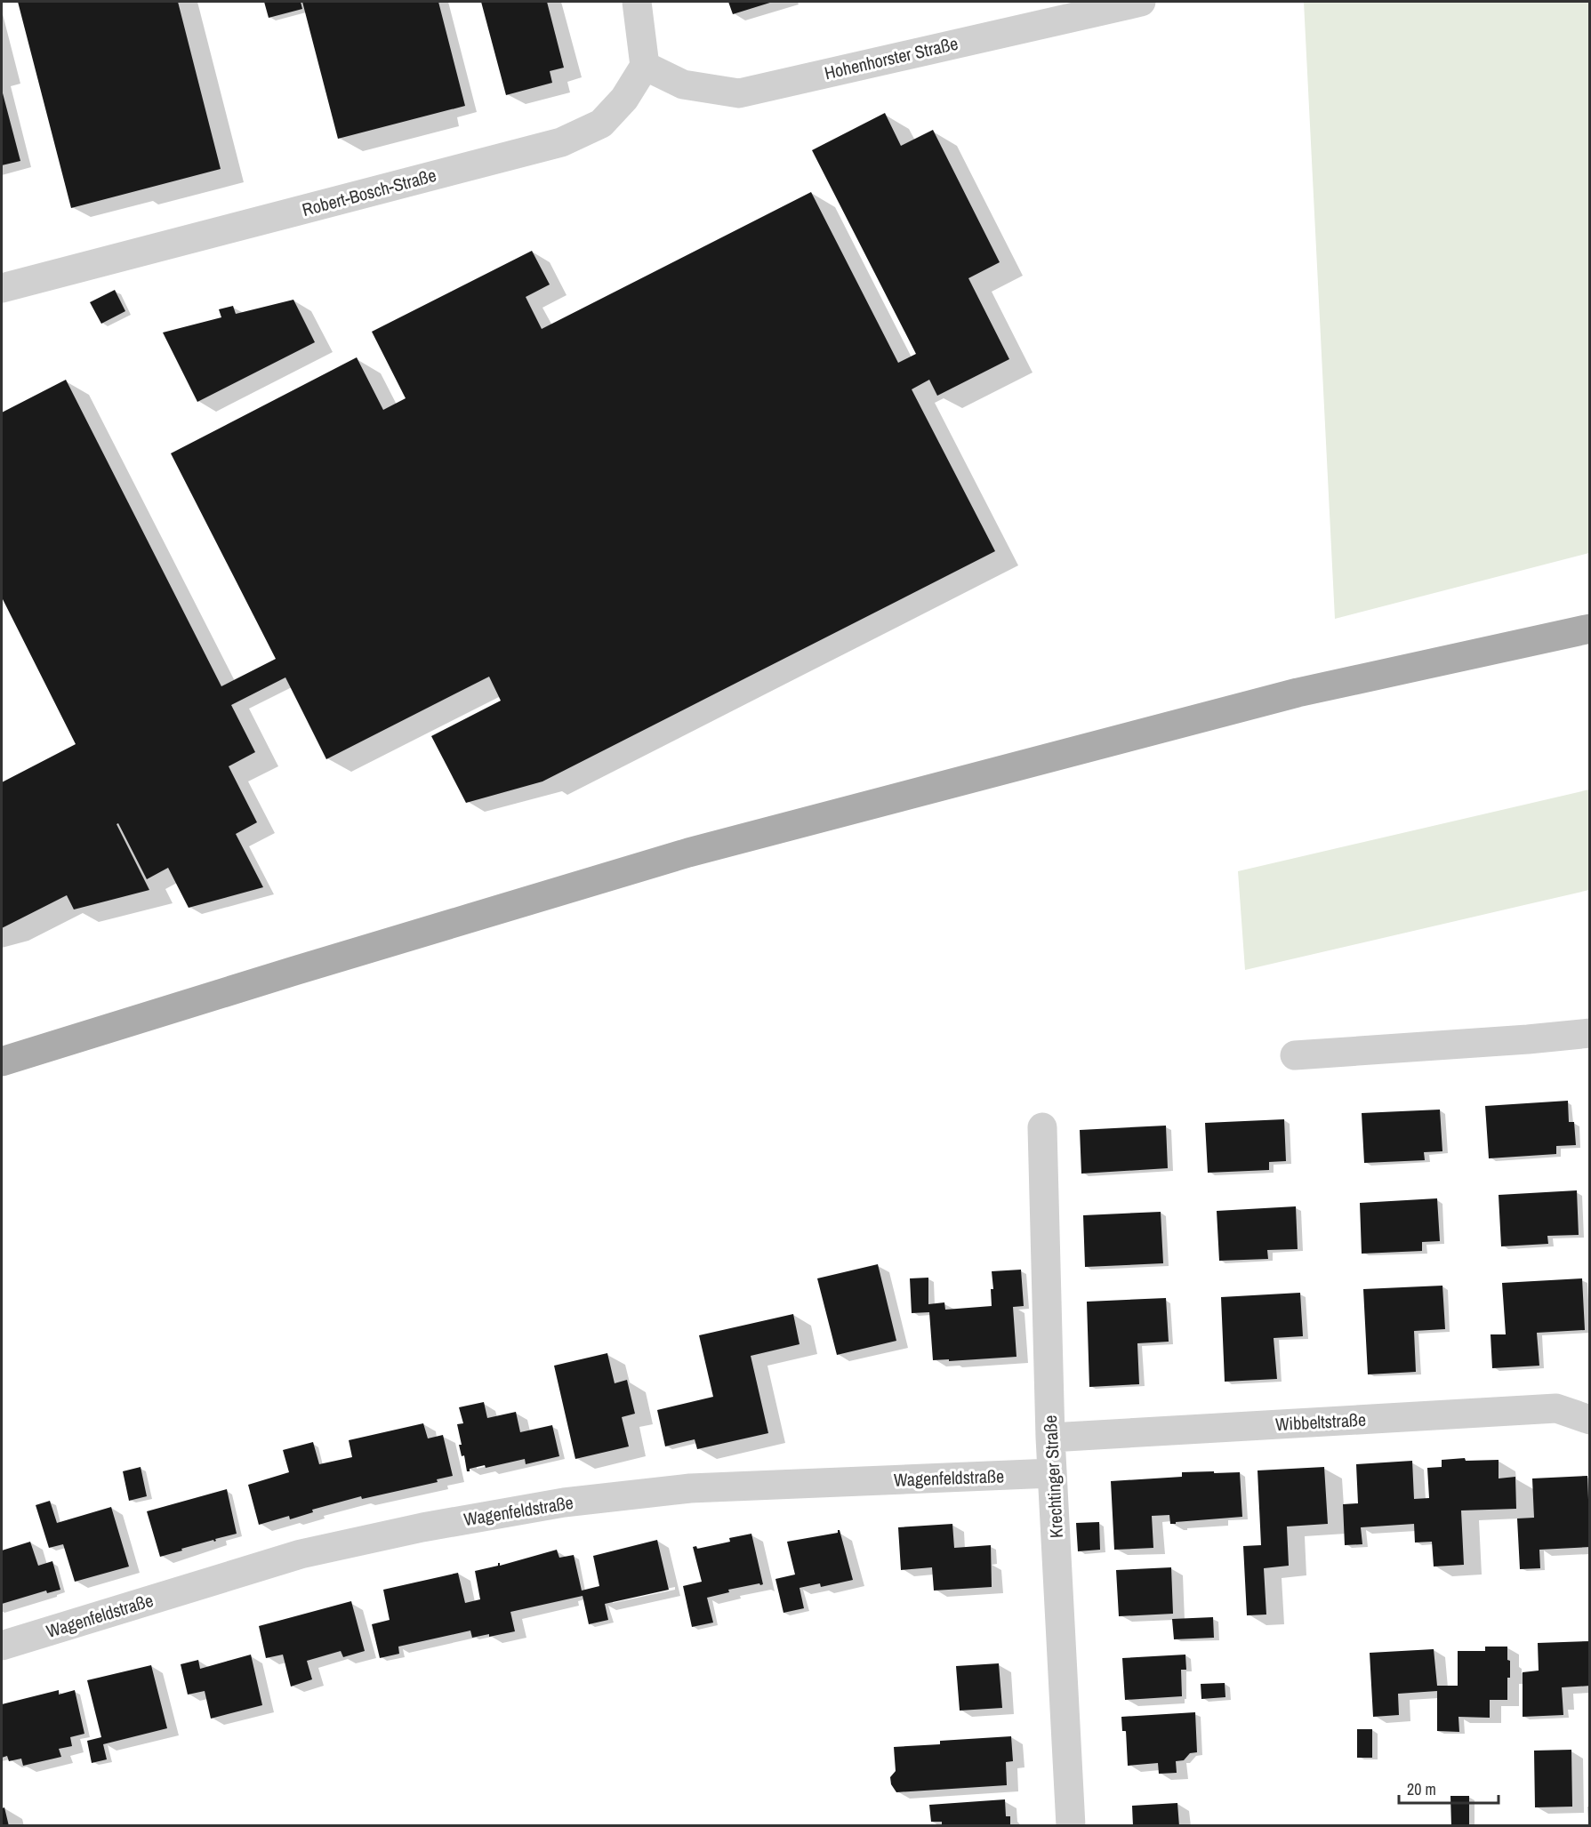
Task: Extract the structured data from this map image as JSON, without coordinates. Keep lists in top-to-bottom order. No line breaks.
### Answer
{"streets":{"street":["Hohenhorster Straße","Robert-Bosch-Straße","Wibbeltstraße","Krechtinger Straße","Wagenfeldstraße"]},"crossings":[["Hohenhorster Straße","Robert-Bosch-Straße"],["Wibbeltstraße","Krechtinger Straße"],["Krechtinger Straße","Wagenfeldstraße"]],"scale_bar":"20 m"}
